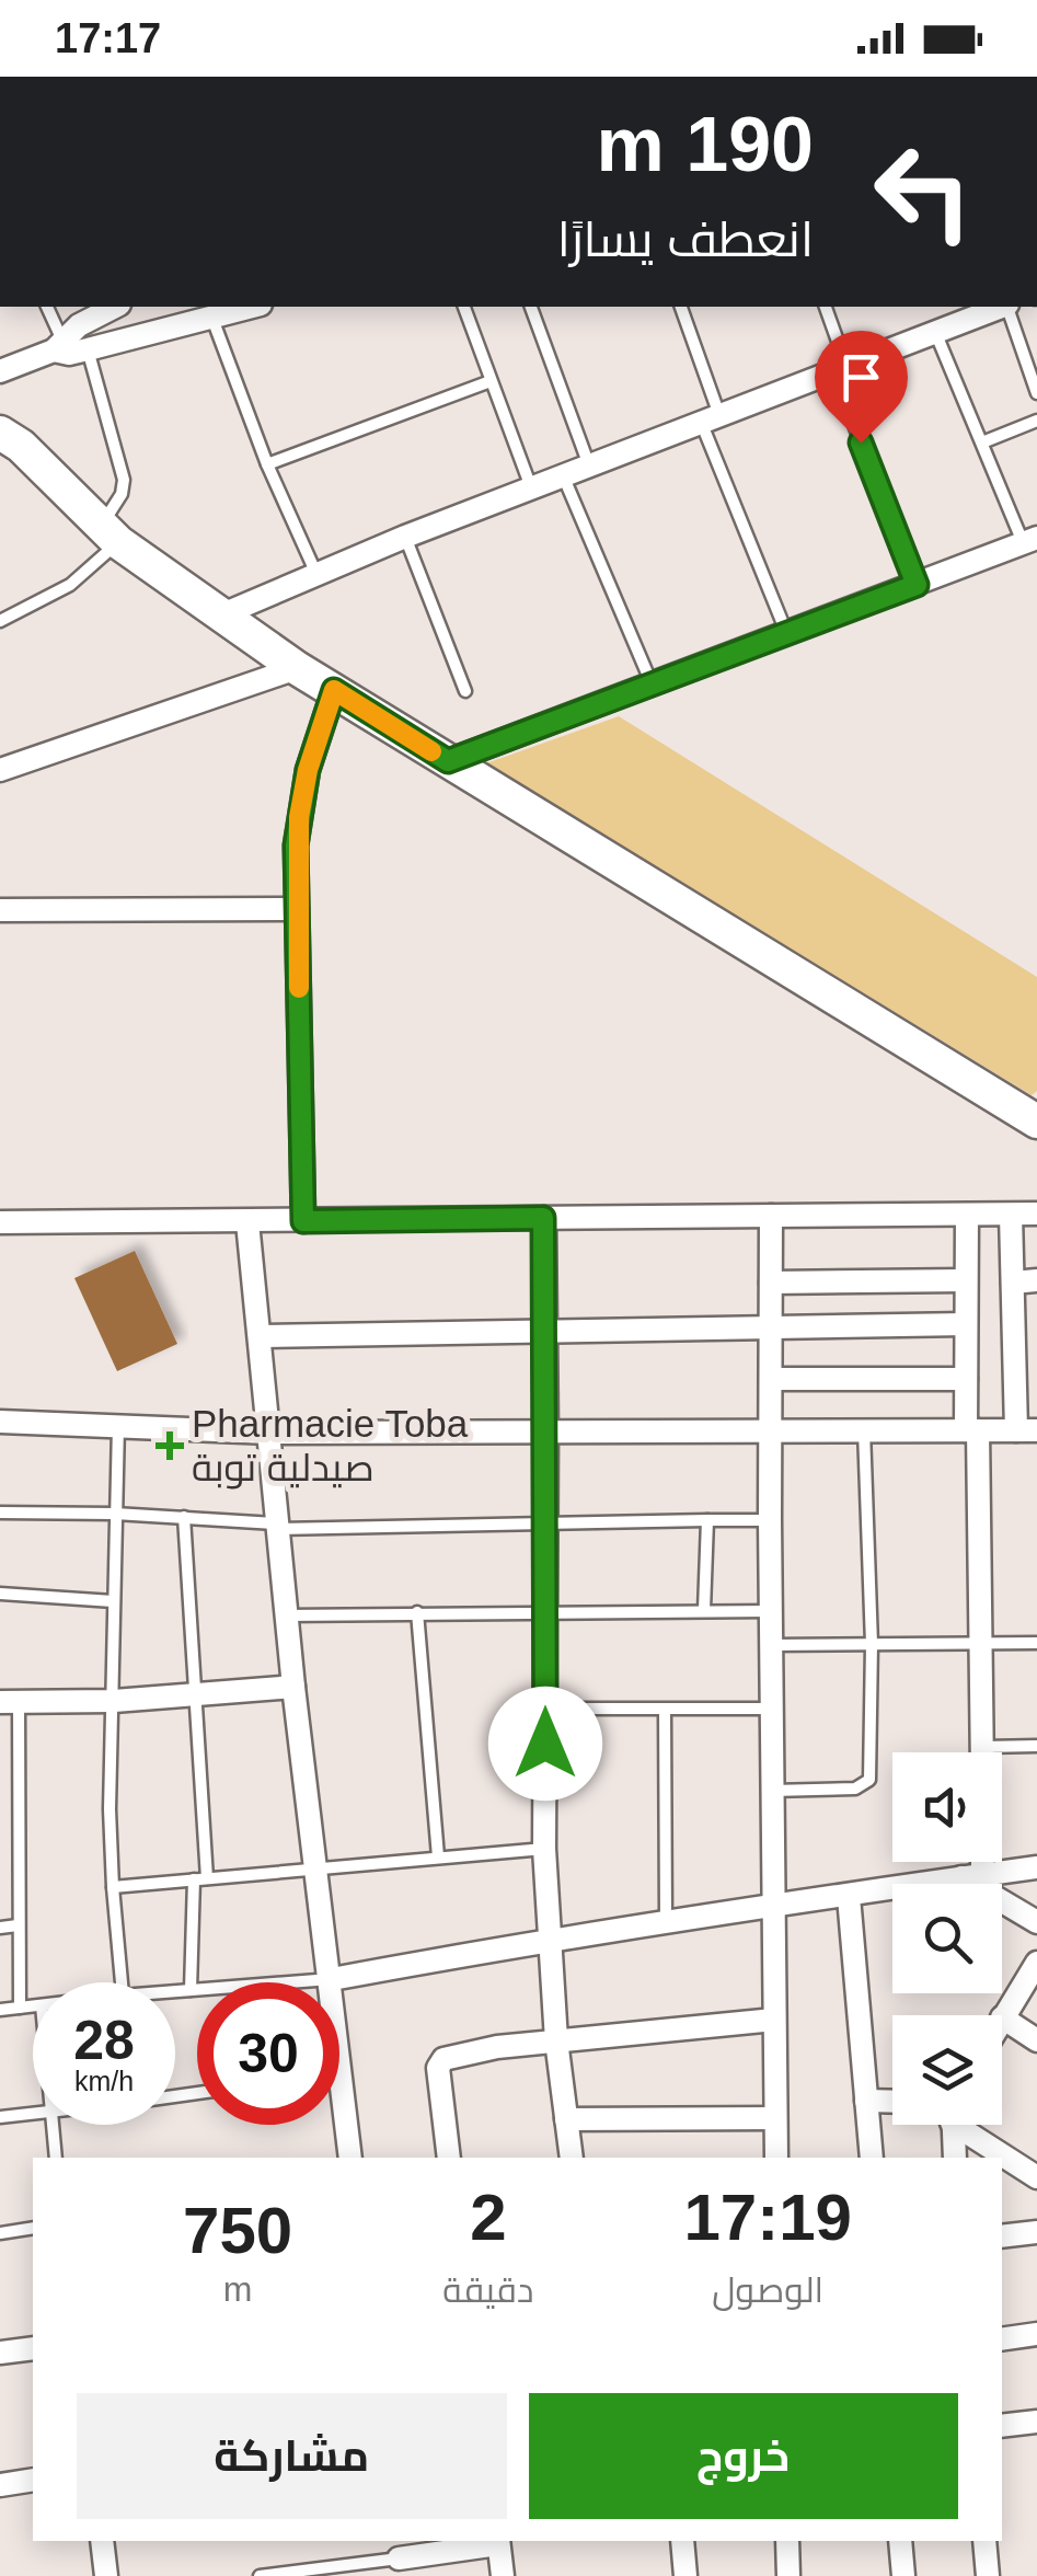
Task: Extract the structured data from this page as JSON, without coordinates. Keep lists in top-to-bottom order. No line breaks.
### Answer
{"places":{"health":["Pharmacie Toba صيدلية توبة"]},"page":{"status":"17:17","turn":["190 m","انعطف يسارًا"],"speed":"28 km/h","limit":"30","eta":["17:19","الوصول","2","دقيقة","750","m"],"buttons":["خروج","مشاركة"]}}
